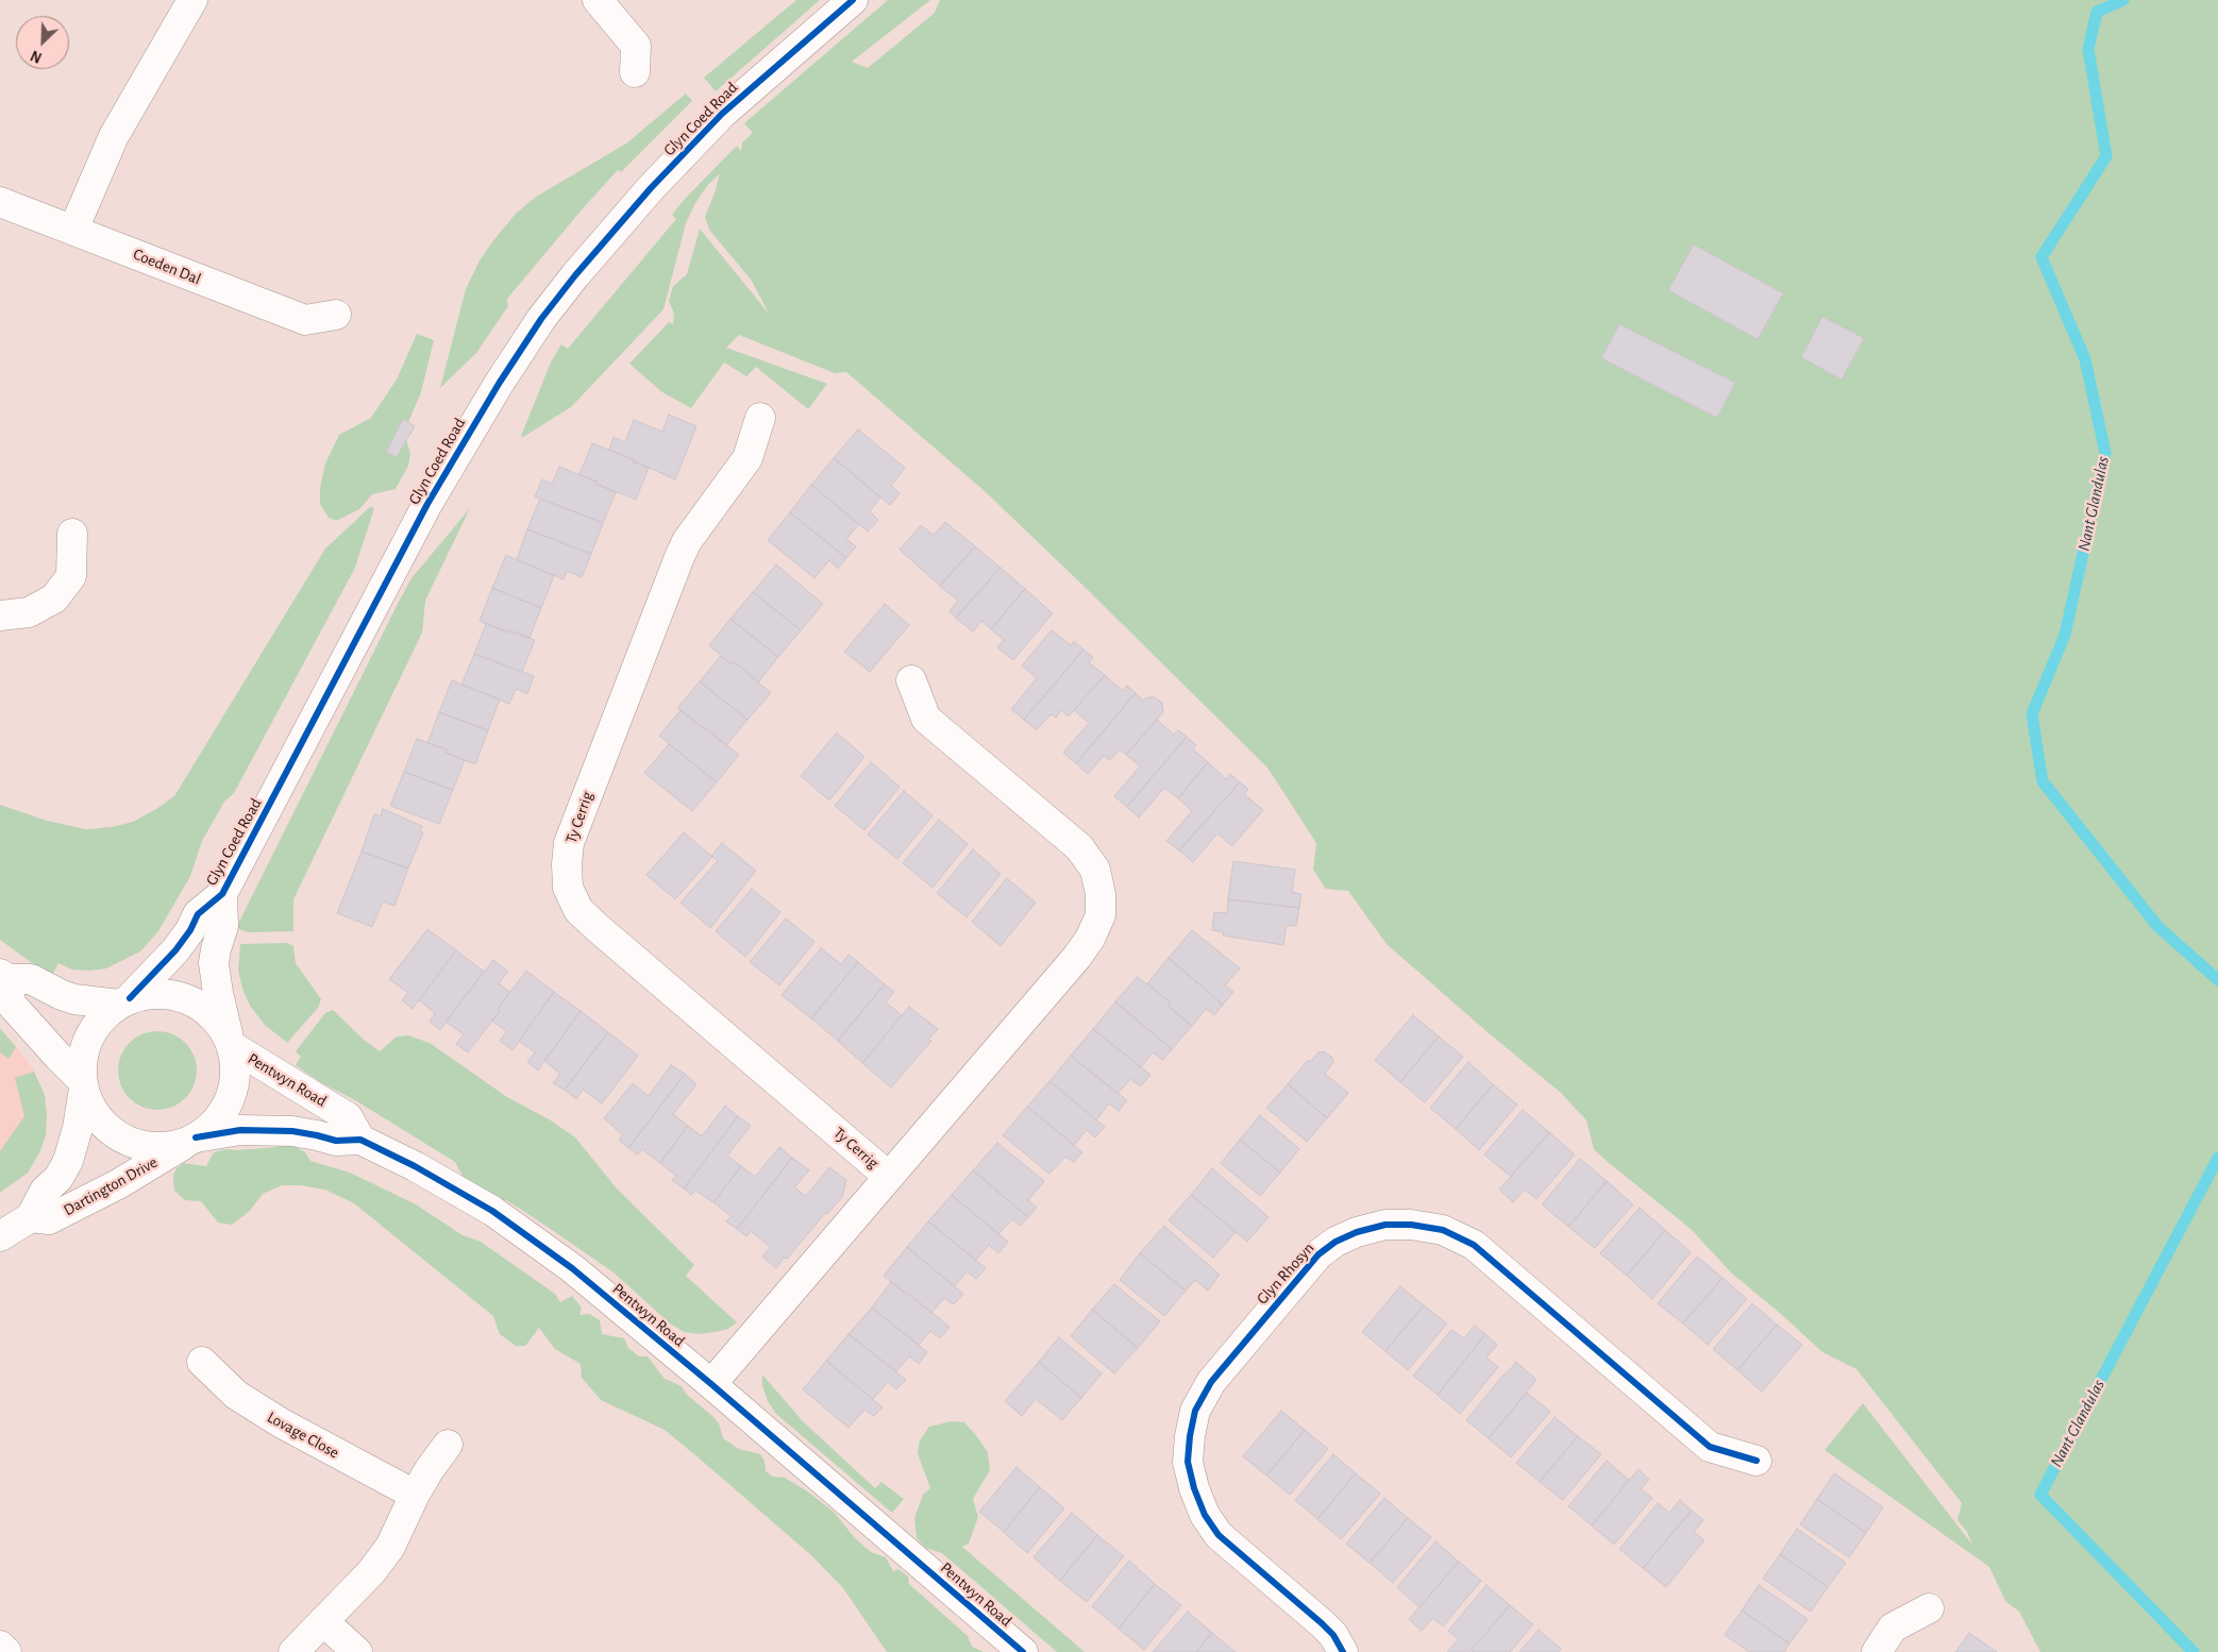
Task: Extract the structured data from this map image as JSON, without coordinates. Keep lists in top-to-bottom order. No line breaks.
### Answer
{"streets":{"street":["Glyn Coed Road","Coeden Dal","Ty Cerrig","Pentwyn Road","Dartington Drive","Glyn Rhosyn","Lovage Close"]},"crossings":[["Glyn Coed Road","Pentwyn Road"],["Glyn Coed Road","Dartington Drive"],["Ty Cerrig","Pentwyn Road"],["Pentwyn Road","Dartington Drive"]],"water":["Nant Glandulas"],"north":"bottom left"}
